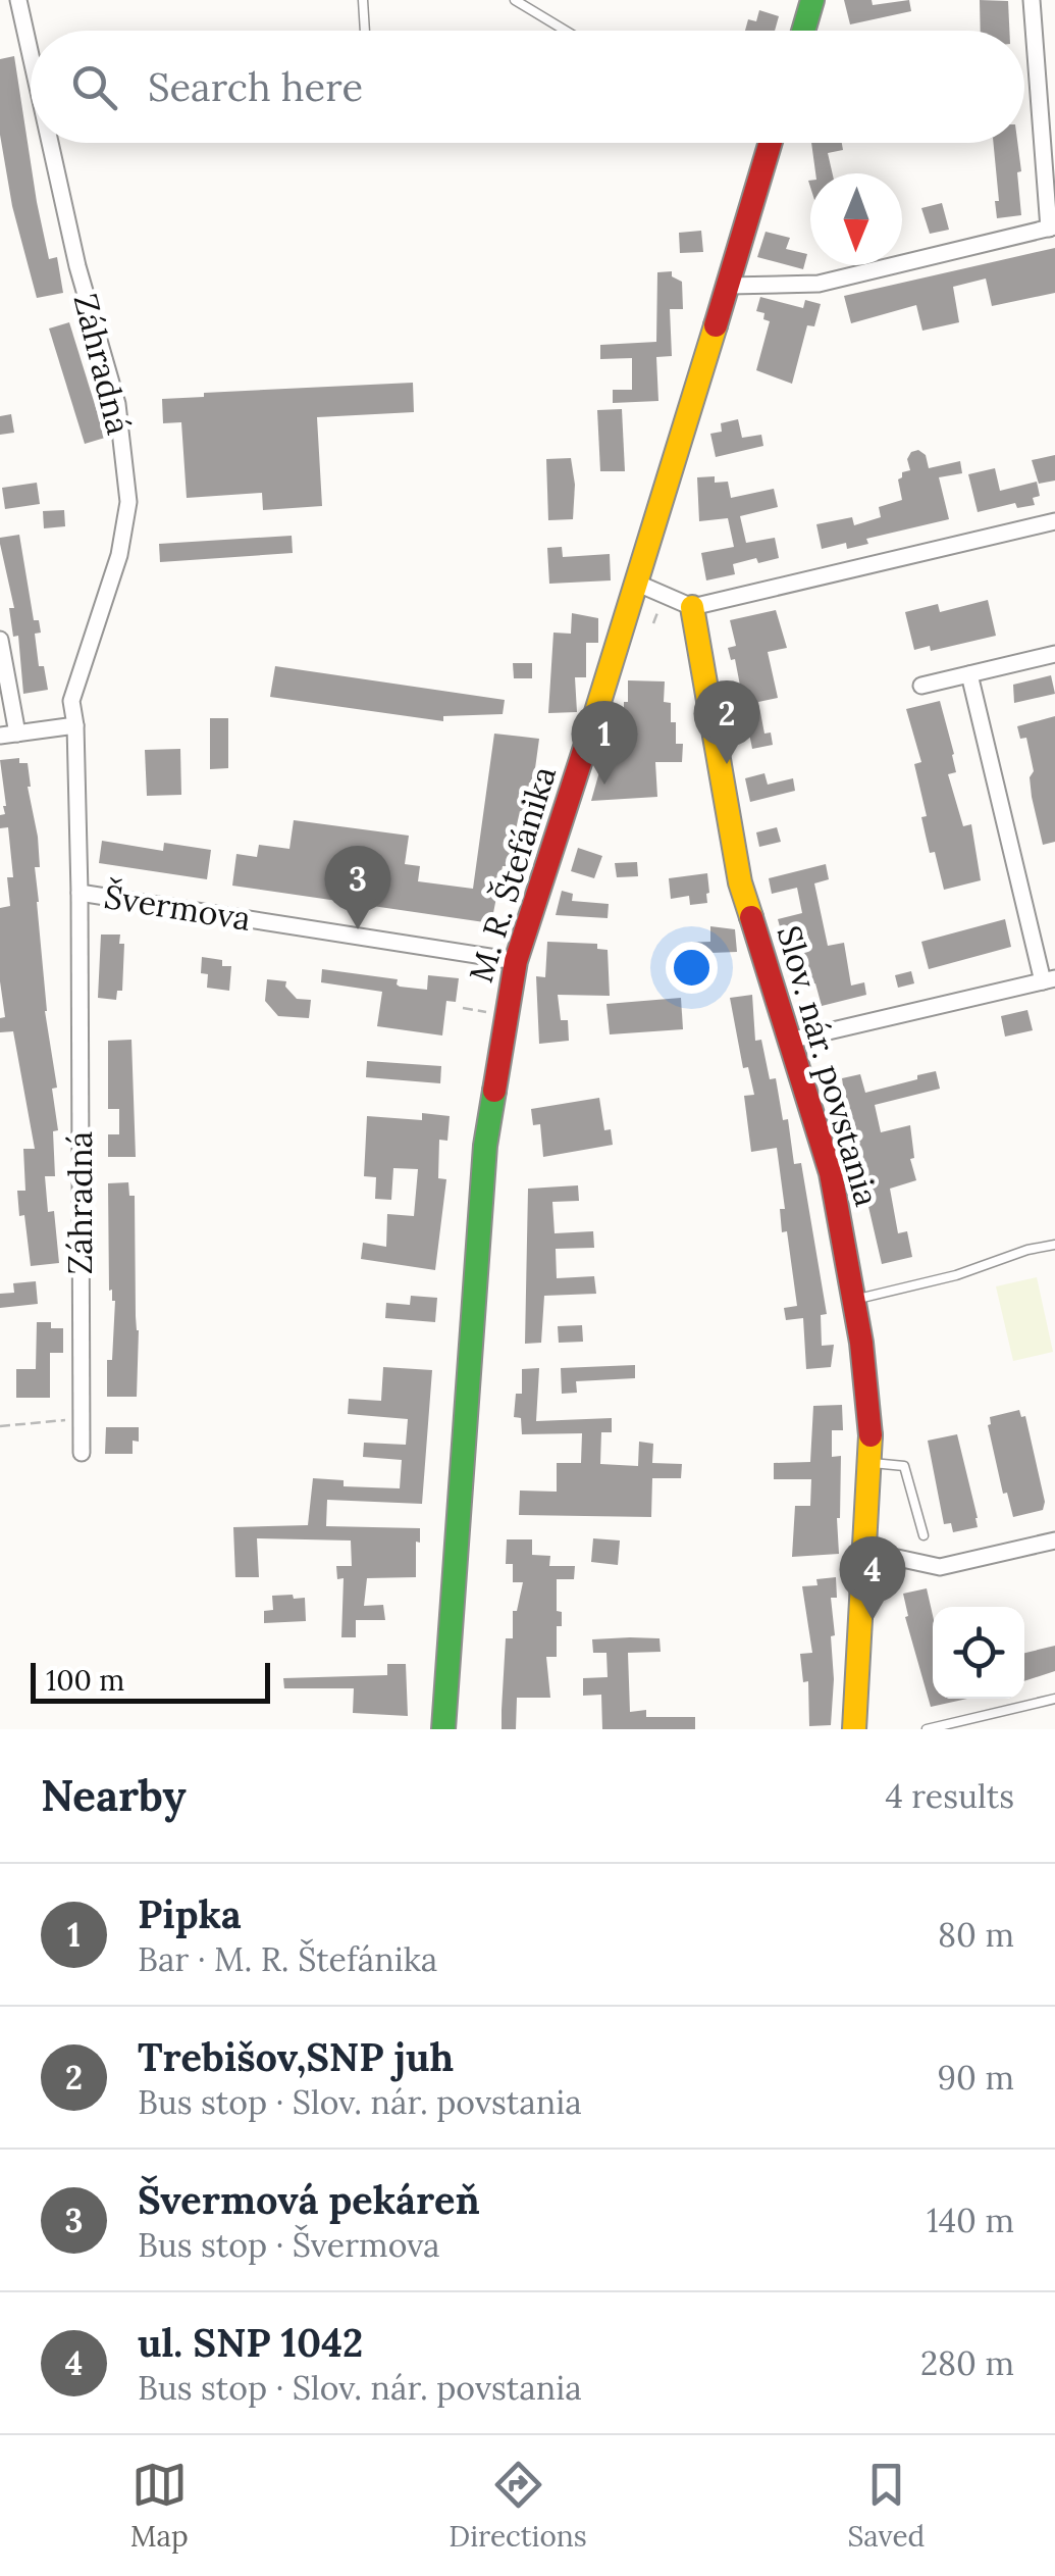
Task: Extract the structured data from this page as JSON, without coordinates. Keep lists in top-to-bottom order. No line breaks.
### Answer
{"streets":{"street":["Záhradná","M. R. Štefánika","Švermova","Slov. nár. povstania"]},"crossings":[["Záhradná","Švermova"],["M. R. Štefánika","Švermova"]],"scale_bar":"100 m","north":"bottom","page":{"search":"Search here","pins":["2","1","3","4"],"scale":"100 m","heading":["Nearby","4 results"],"list":[{"mark":"1","name":"Pipka","note":"Bar · M. R. Štefánika","value":"80 m"},{"mark":"2","name":"Trebišov,SNP juh","note":"Bus stop · Slov. nár. povstania","value":"90 m"},{"mark":"3","name":"Švermová pekáreň","note":"Bus stop · Švermova","value":"140 m"},{"mark":"4","name":"ul. SNP 1042","note":"Bus stop · Slov. nár. povstania","value":"280 m"}],"nav":["Map","Directions","Saved"]}}
